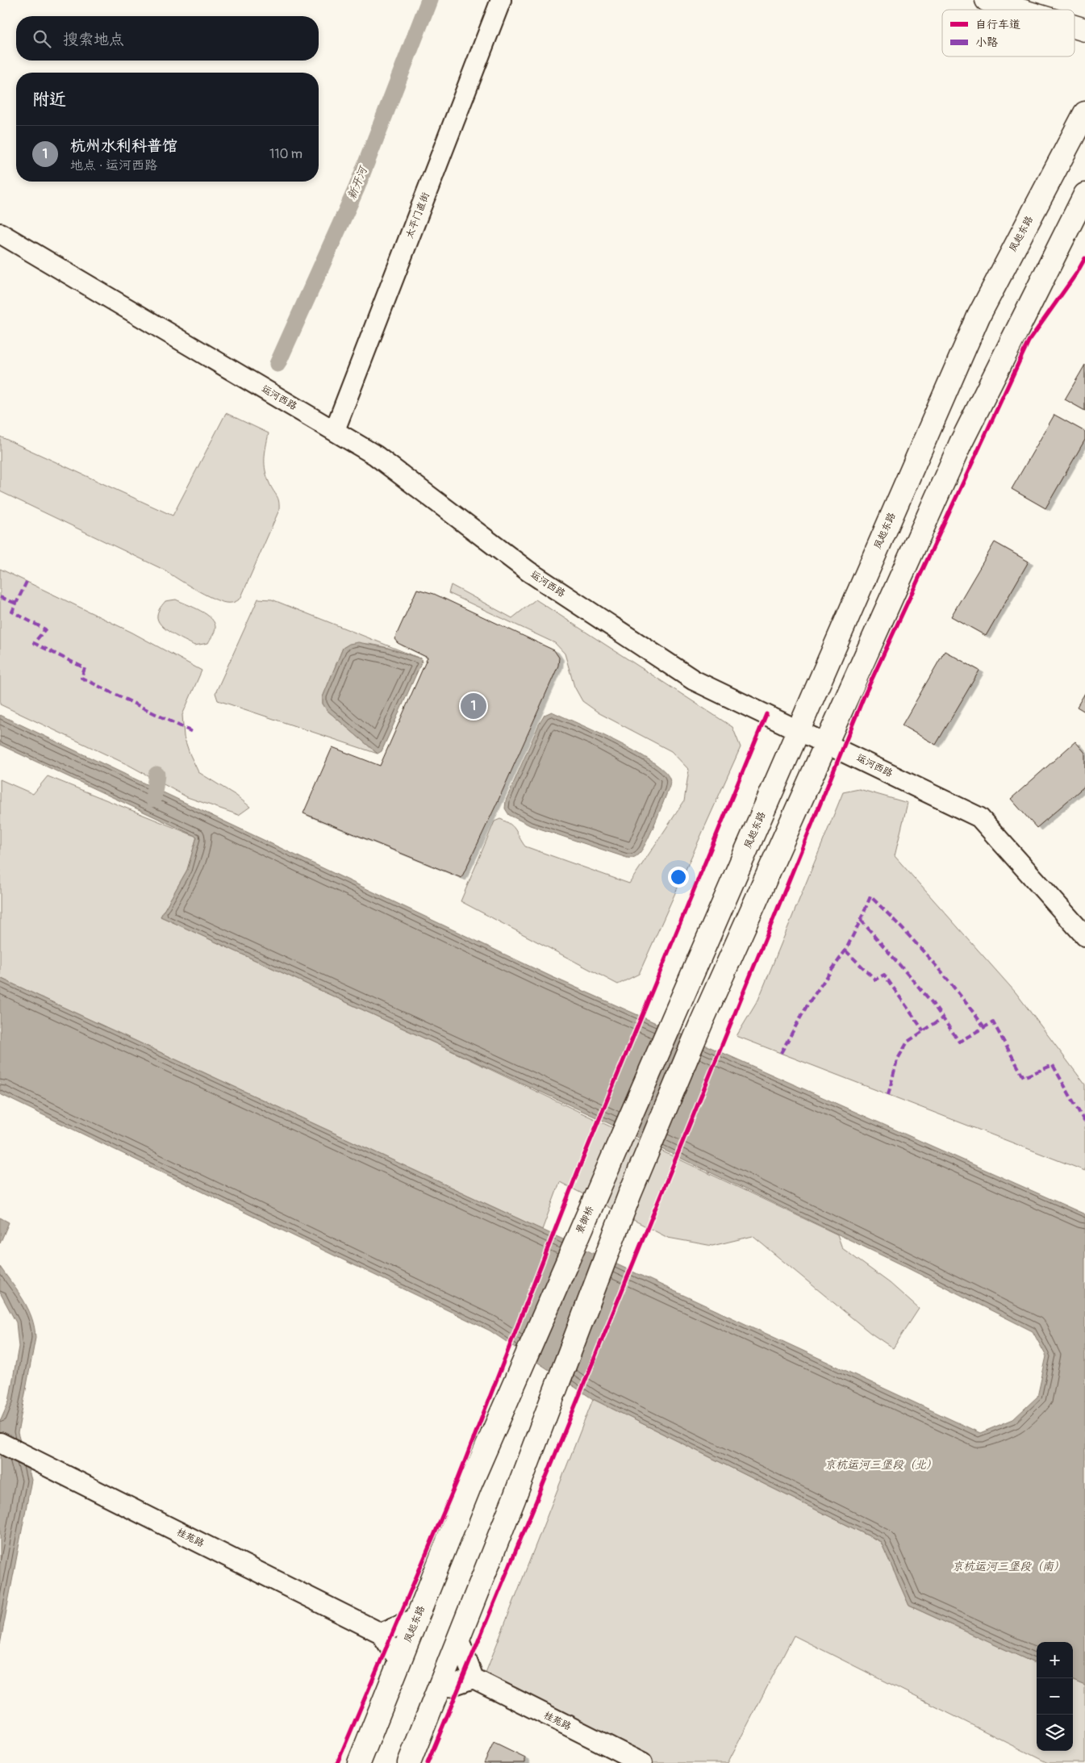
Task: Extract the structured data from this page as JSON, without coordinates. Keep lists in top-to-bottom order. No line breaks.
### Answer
{"streets":{"main road":["凤起东路","景御桥"],"street":["太平门直街","运河西路","桂苑路"]},"crossings":[["太平门直街","运河西路"],["凤起东路","运河西路"],["凤起东路","景御桥"]],"water":["新开河","京杭运河三堡段（北）","京杭运河三堡段（南）"],"legend":["自行车道","小路"],"page":{"search":"搜索地点","heading":"附近","list":[{"mark":"1","name":"杭州水利科普馆","note":"地点 · 运河西路","value":"110 m"}],"pins":"1","map_buttons":["+","−"]}}
